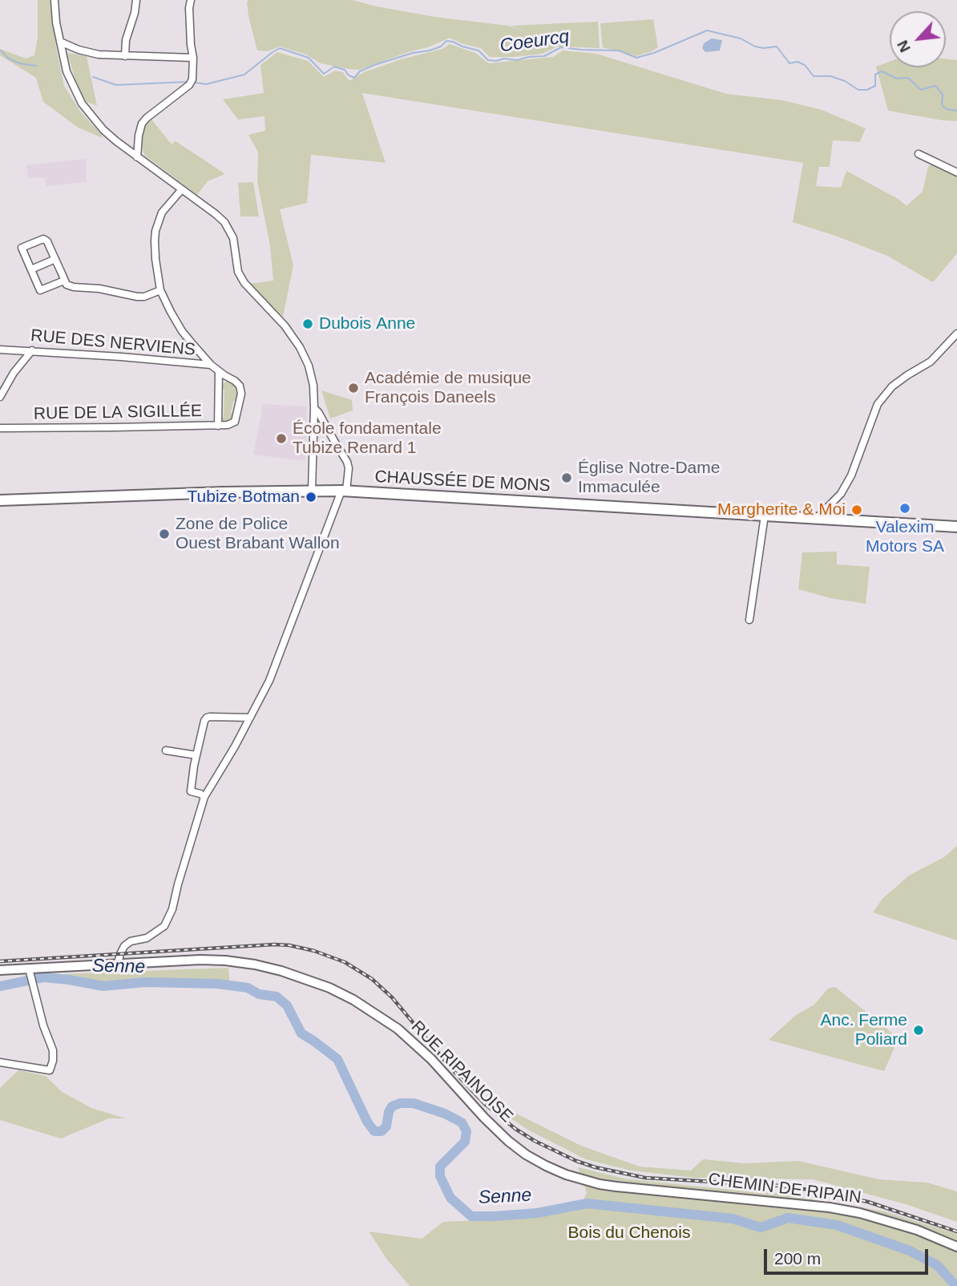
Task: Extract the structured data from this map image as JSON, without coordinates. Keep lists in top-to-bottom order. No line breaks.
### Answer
{"streets":{"main road":["CHAUSSÉE DE MONS"],"street":["RUE DES NERVIENS","RUE DE LA SIGILLÉE","RUE RIPAINOISE","CHEMIN DE RIPAIN"]},"crossings":[["RUE RIPAINOISE","CHEMIN DE RIPAIN"]],"water":["Coeurcq","Senne"],"parks":["Bois du Chenois"],"places":["Dubois Anne","Académie de musique François Daneels","École fondamentale Tubize Renard 1","Église Notre-Dame Immaculée","Tubize Botman","Valexim Motors SA","Margherite & Moi","Zone de Police Ouest Brabant Wallon","Anc. Ferme Poliard"],"scale_bar":"200 m","north":"bottom left"}
